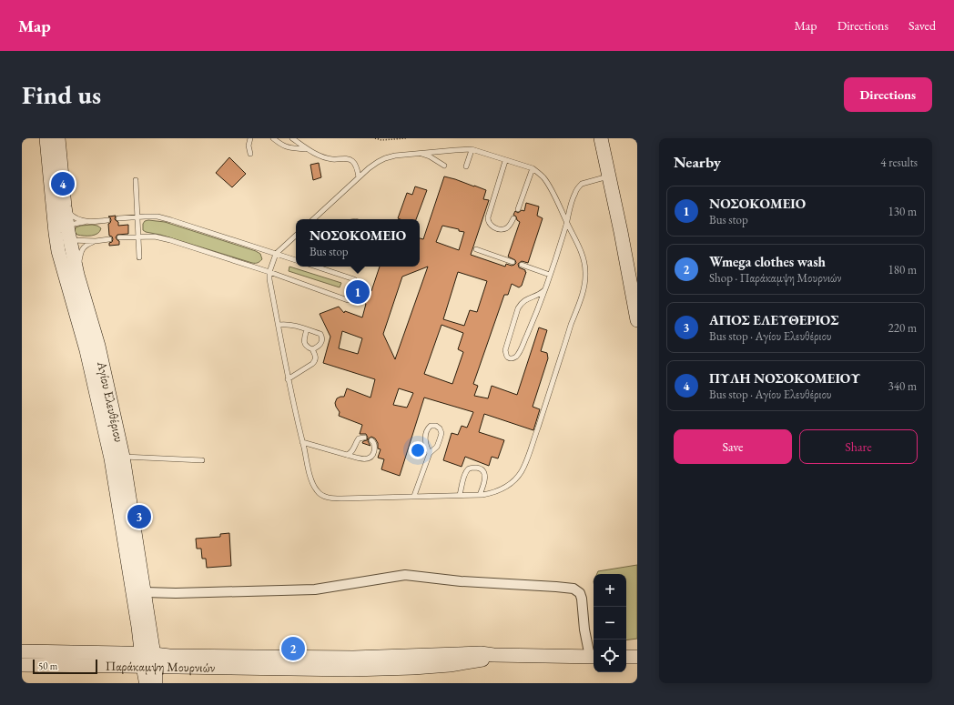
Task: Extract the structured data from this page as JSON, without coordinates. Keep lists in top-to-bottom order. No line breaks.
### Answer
{"streets":{"main road":["Αγίου Ελευθέριου","Παράκαμψη Μουρνιών"]},"crossings":[["Αγίου Ελευθέριου","Παράκαμψη Μουρνιών"]],"scale_bar":"50 m","page":{"header":"Map","nav":["Map","Directions","Saved"],"buttons":["Directions",["Save","Share"]],"title":"Find us","heading":["Nearby","4 results"],"pins":["4","1","3","2"],"list":[{"mark":"1","name":"ΝΟΣΟΚΟΜΕΙΟ","note":"Bus stop","value":"130 m"},{"mark":"2","name":"Wmega clothes wash","note":"Shop · Παράκαμψη Μουρνιών","value":"180 m"},{"mark":"3","name":"ΑΓΙΟΣ ΕΛΕΥΘΕΡΙΟΣ","note":"Bus stop · Αγίου Ελευθέριου","value":"220 m"},{"mark":"4","name":"ΠΥΛΗ ΝΟΣΟΚΟΜΕΙΟΥ","note":"Bus stop · Αγίου Ελευθέριου","value":"340 m"}],"popup":["ΝΟΣΟΚΟΜΕΙΟ","Bus stop"],"map_buttons":["+","−"],"scale":"50 m"}}
